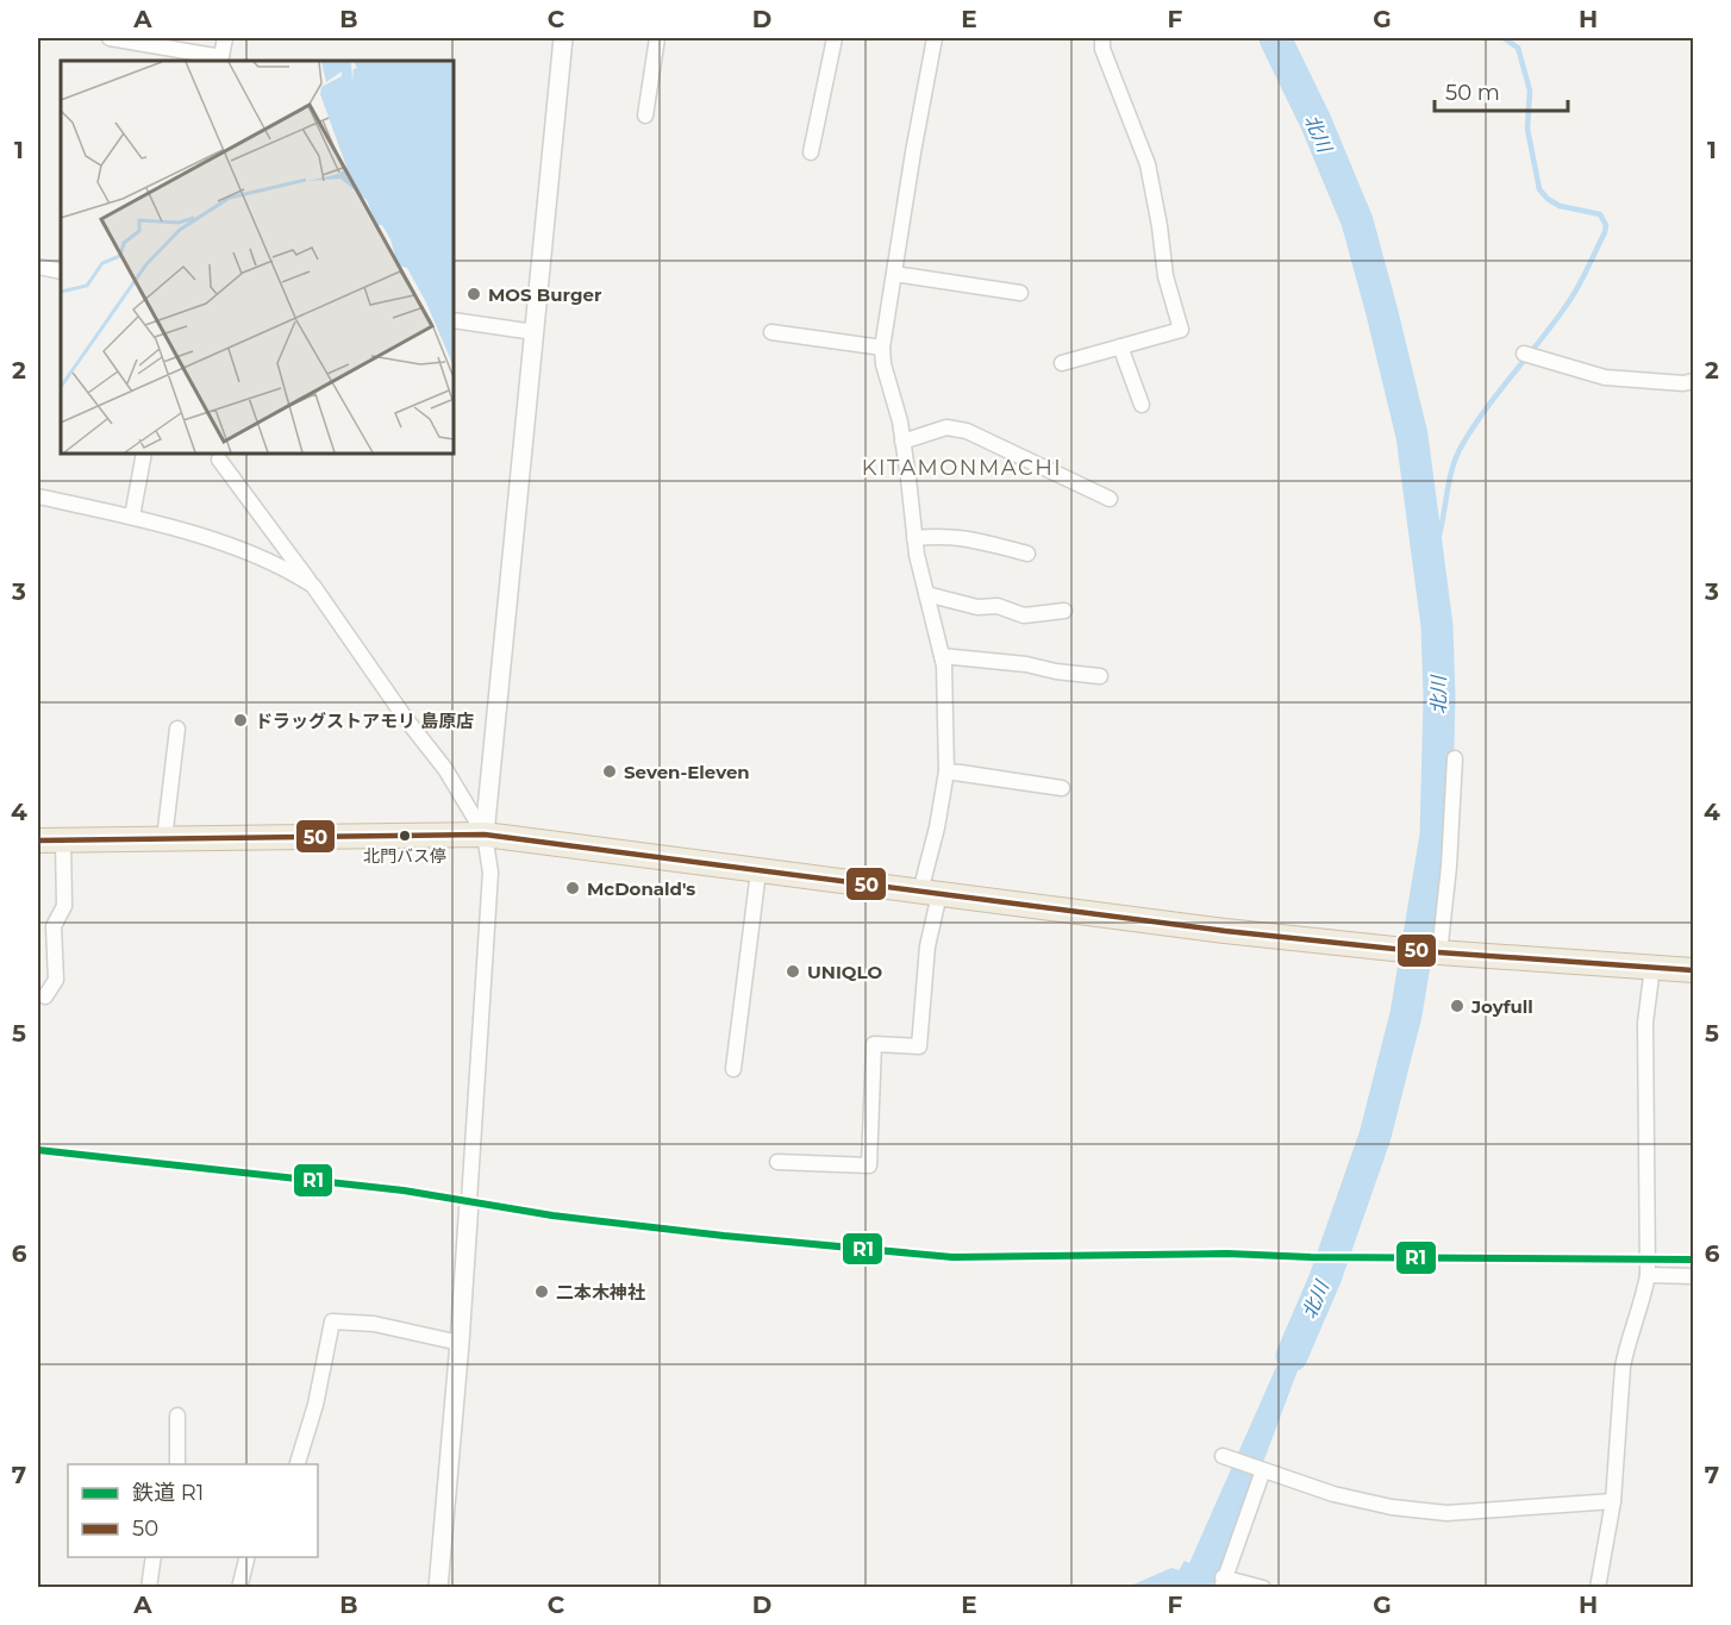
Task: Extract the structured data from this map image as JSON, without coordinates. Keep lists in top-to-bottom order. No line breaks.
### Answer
{"districts":["KITAMONMACHI"],"water":["北川"],"places":["MOS Burger","ドラッグストアモリ 島原店","Seven-Eleven","北門バス停","McDonald's","UNIQLO","Joyfull","二本木神社"],"lines":["transit line 50","rail line R1"],"legend":["鉄道 R1","50"],"scale_bar":"50 m","grid":{"columns":["A","B","C","D","E","F","G","H"],"rows":["1","2","3","4","5","6","7"]}}
